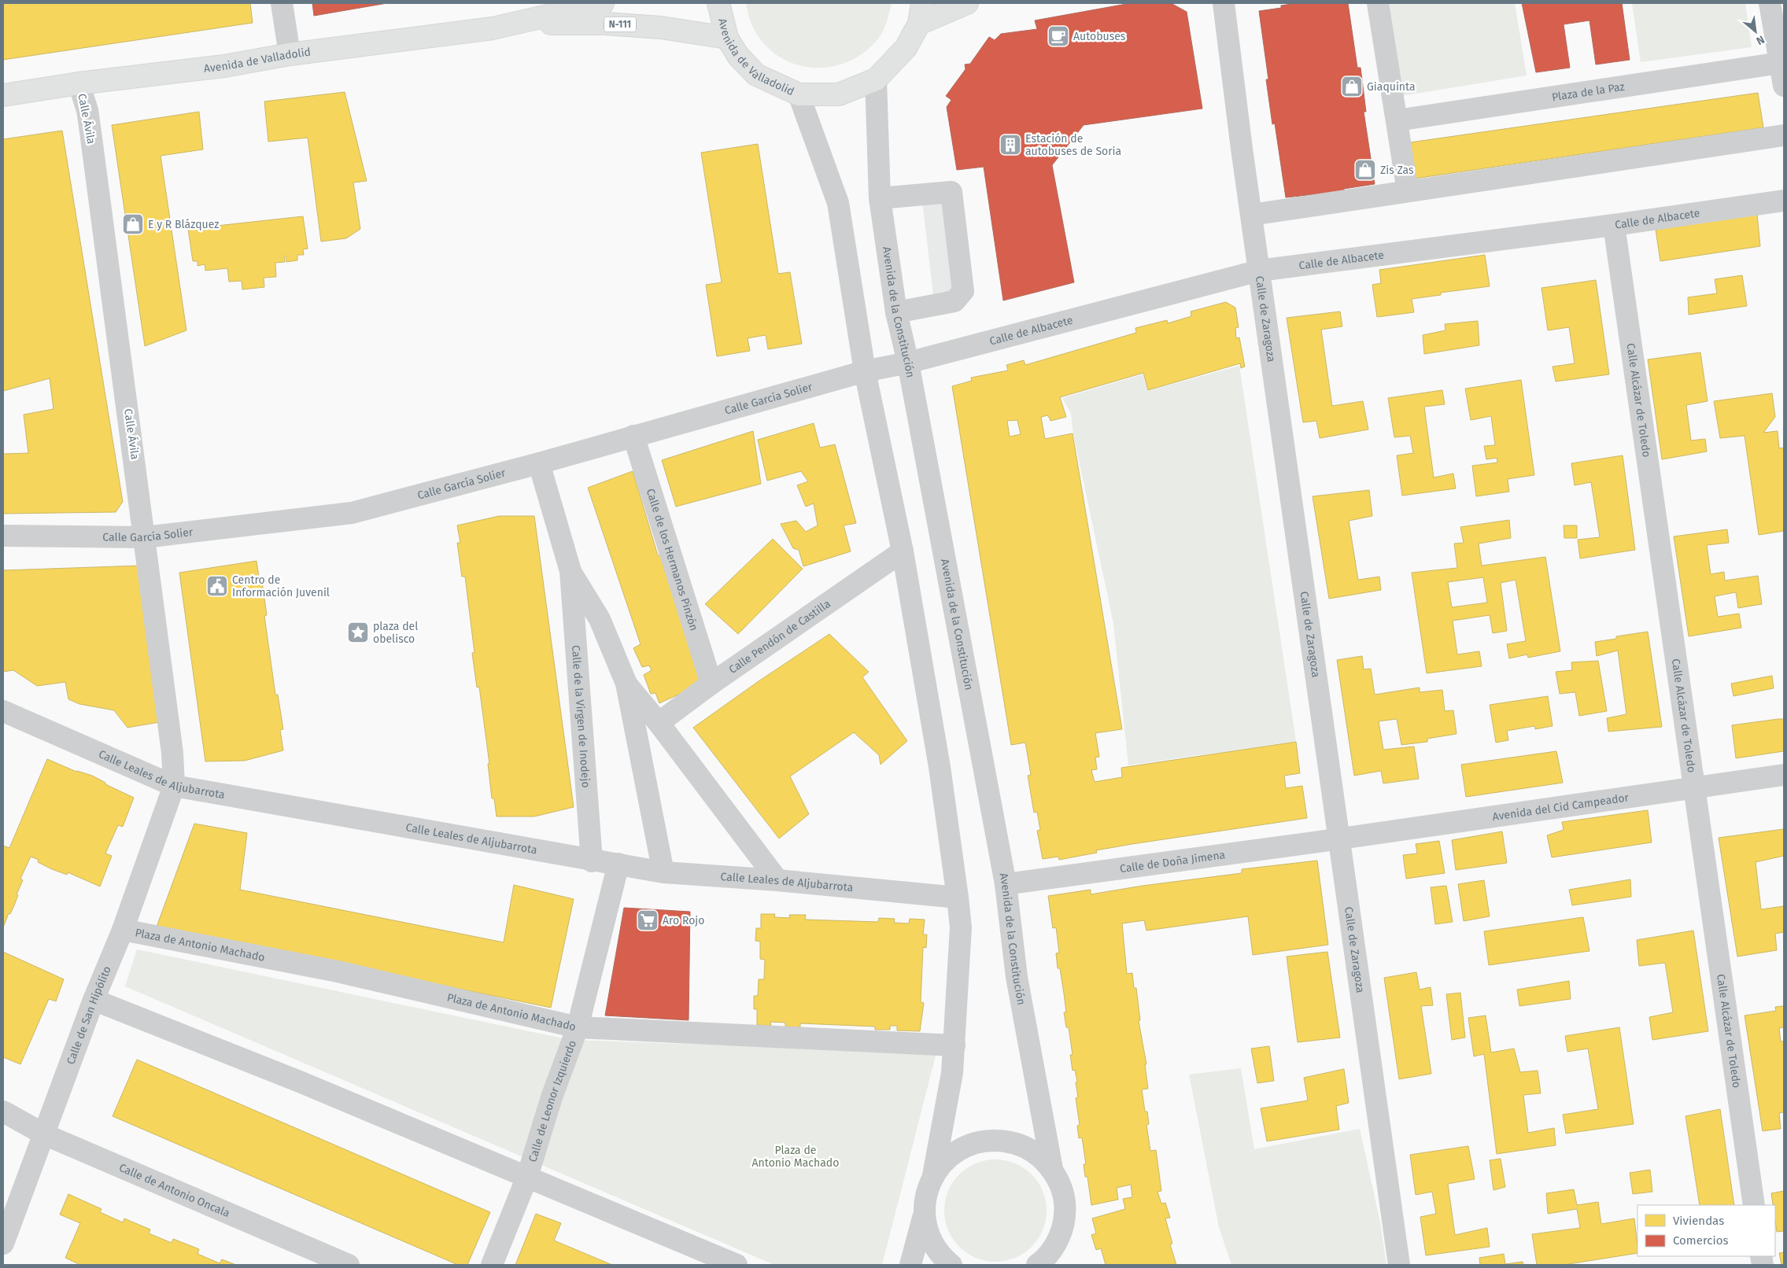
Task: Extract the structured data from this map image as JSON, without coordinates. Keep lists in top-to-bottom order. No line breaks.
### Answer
{"streets":{"main road":["N-111","Avenida de Valladolid"],"street":["Plaza de la Paz","Calle Ávila","Calle de Albacete","Avenida de la Constitución","Calle de Zaragoza","Calle García Solier","Calle Alcázar de Toledo","Calle de los Hermanos Pinzón","Calle Pendón de Castilla","Calle de la Virgen de Inodejo","Calle Leales de Aljubarrota","Avenida del Cid Campeador","Calle de Doña Jimena","Plaza de Antonio Machado","Calle de San Hipólito","Calle de Leonor Izquierdo","Calle de Antonio Oncala"]},"crossings":[["N-111","Avenida de Valladolid"],["Avenida de Valladolid","Calle Ávila"],["Avenida de Valladolid","Avenida de la Constitución"],["Calle Ávila","Calle García Solier"],["Calle Ávila","Calle Leales de Aljubarrota"],["Calle Ávila","Calle de San Hipólito"],["Calle de Albacete","Avenida de la Constitución"],["Calle de Albacete","Calle de Zaragoza"],["Calle de Albacete","Calle García Solier"],["Calle de Albacete","Calle Alcázar de Toledo"],["Avenida de la Constitución","Calle García Solier"],["Avenida de la Constitución","Calle de Doña Jimena"],["Calle de Zaragoza","Avenida del Cid Campeador"],["Calle de Zaragoza","Calle de Doña Jimena"],["Calle García Solier","Calle de los Hermanos Pinzón"],["Calle García Solier","Calle de la Virgen de Inodejo"],["Calle Alcázar de Toledo","Avenida del Cid Campeador"],["Calle de los Hermanos Pinzón","Calle Pendón de Castilla"],["Calle Pendón de Castilla","Calle de la Virgen de Inodejo"],["Calle de la Virgen de Inodejo","Calle Leales de Aljubarrota"],["Calle Leales de Aljubarrota","Calle de San Hipólito"],["Calle Leales de Aljubarrota","Calle de Leonor Izquierdo"],["Avenida del Cid Campeador","Calle de Doña Jimena"],["Plaza de Antonio Machado","Calle de San Hipólito"],["Plaza de Antonio Machado","Calle de Leonor Izquierdo"],["Calle de San Hipólito","Calle de Antonio Oncala"]],"parks":["Plaza de Antonio Machado"],"places":{"cafe":["Autobuses"],"shop":["Giaquinta","Zis Zas","E y R Blázquez"],"building":["Estación de autobuses de Soria"],"public building":["Centro de Información Juvenil"],"place":["plaza del obelisco"],"supermarket":["Aro Rojo"]},"legend":["Viviendas","Comercios"],"north":"bottom right"}
